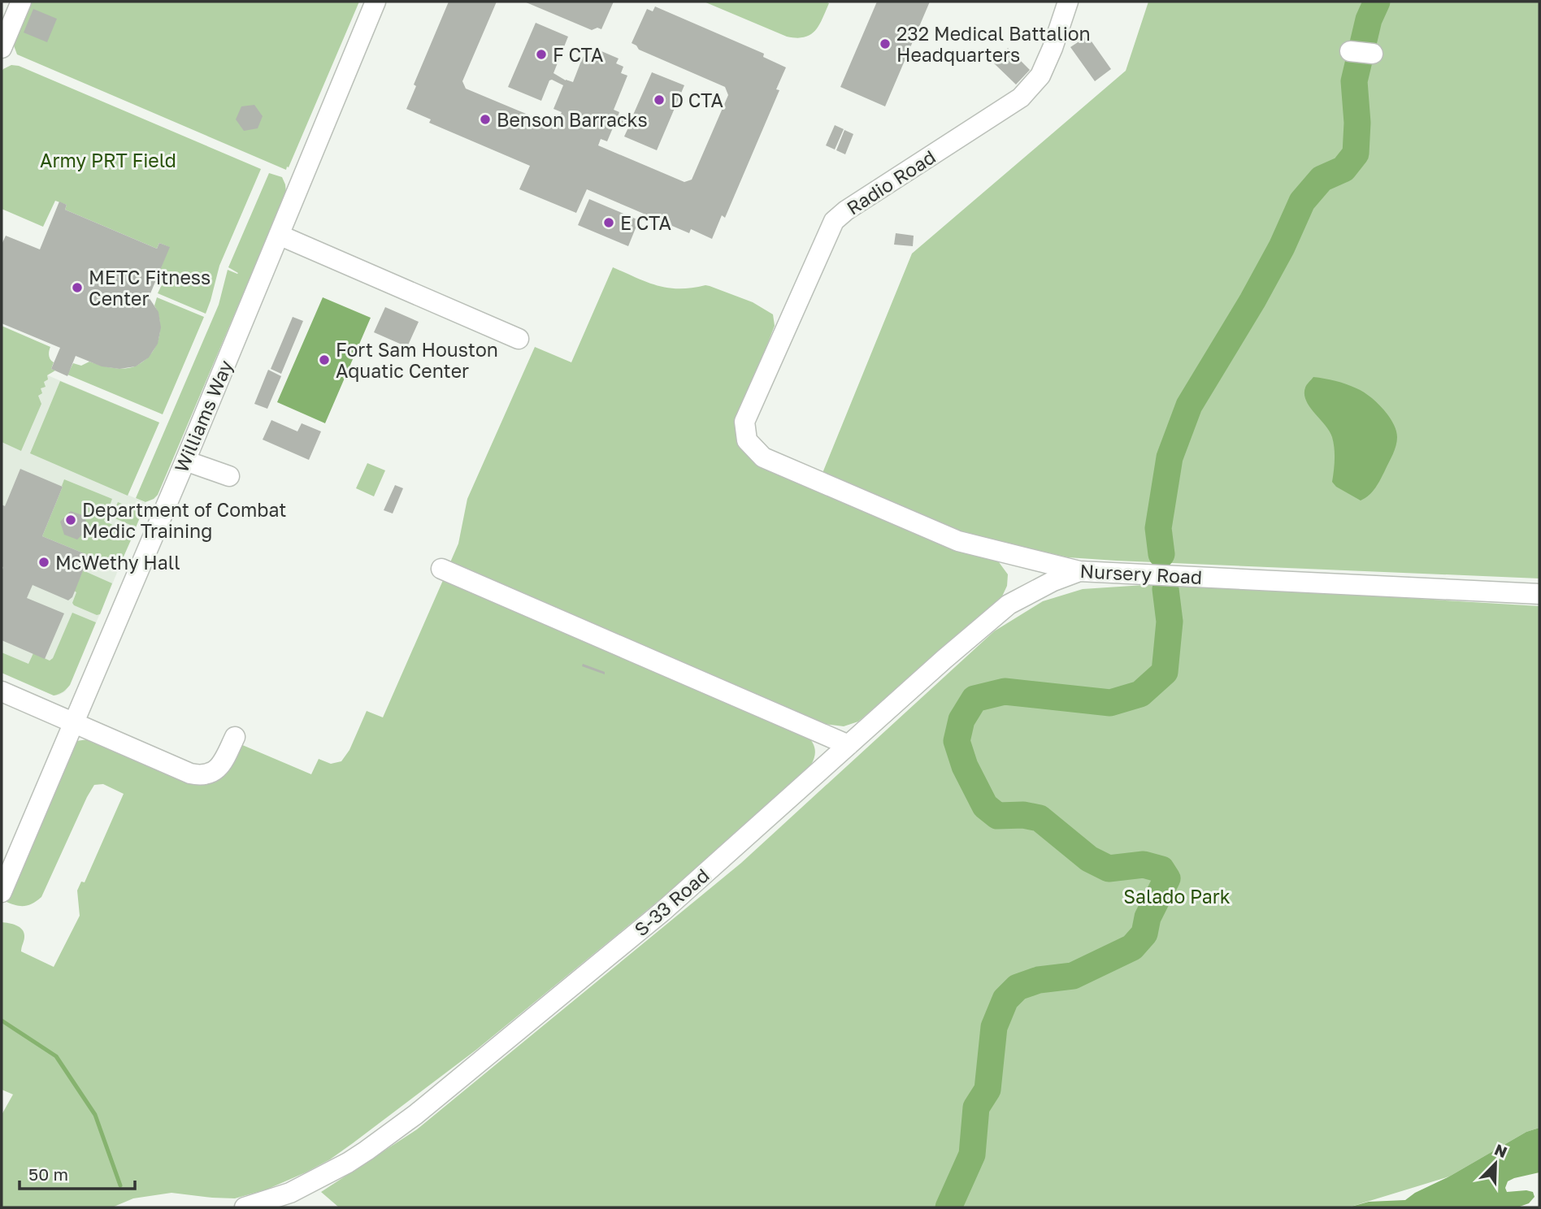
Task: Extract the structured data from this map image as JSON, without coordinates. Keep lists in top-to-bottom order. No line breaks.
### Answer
{"streets":{"street":["Radio Road","Williams Way","Nursery Road","S-33 Road"]},"crossings":[["Radio Road","Nursery Road"],["Nursery Road","S-33 Road"]],"parks":["Army PRT Field","Salado Park"],"places":["232 Medical Battalion Headquarters","F CTA","D CTA","Benson Barracks","E CTA","METC Fitness Center","Fort Sam Houston Aquatic Center","Department of Combat Medic Training","McWethy Hall"],"scale_bar":"50 m","north":"top right"}
